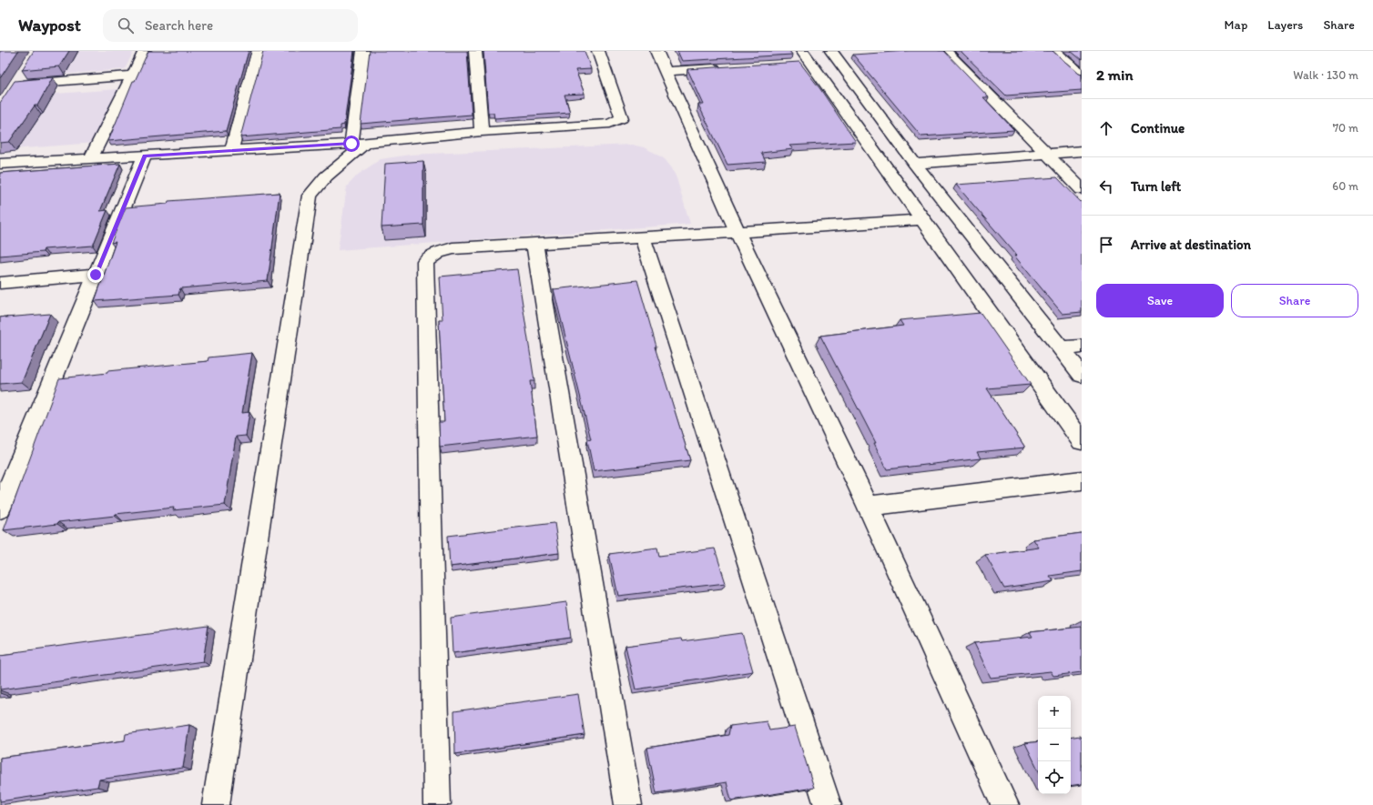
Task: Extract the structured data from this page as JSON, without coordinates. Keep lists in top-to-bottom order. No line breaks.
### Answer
{"page":{"header":"Waypost","search":"Search here","nav":["Map","Layers","Share"],"heading":["2 min","Walk · 130 m"],"list":[["Continue","70 m"],["Turn left","60 m"],"Arrive at destination"],"buttons":["Save","Share"],"map_buttons":["+","−"]}}
